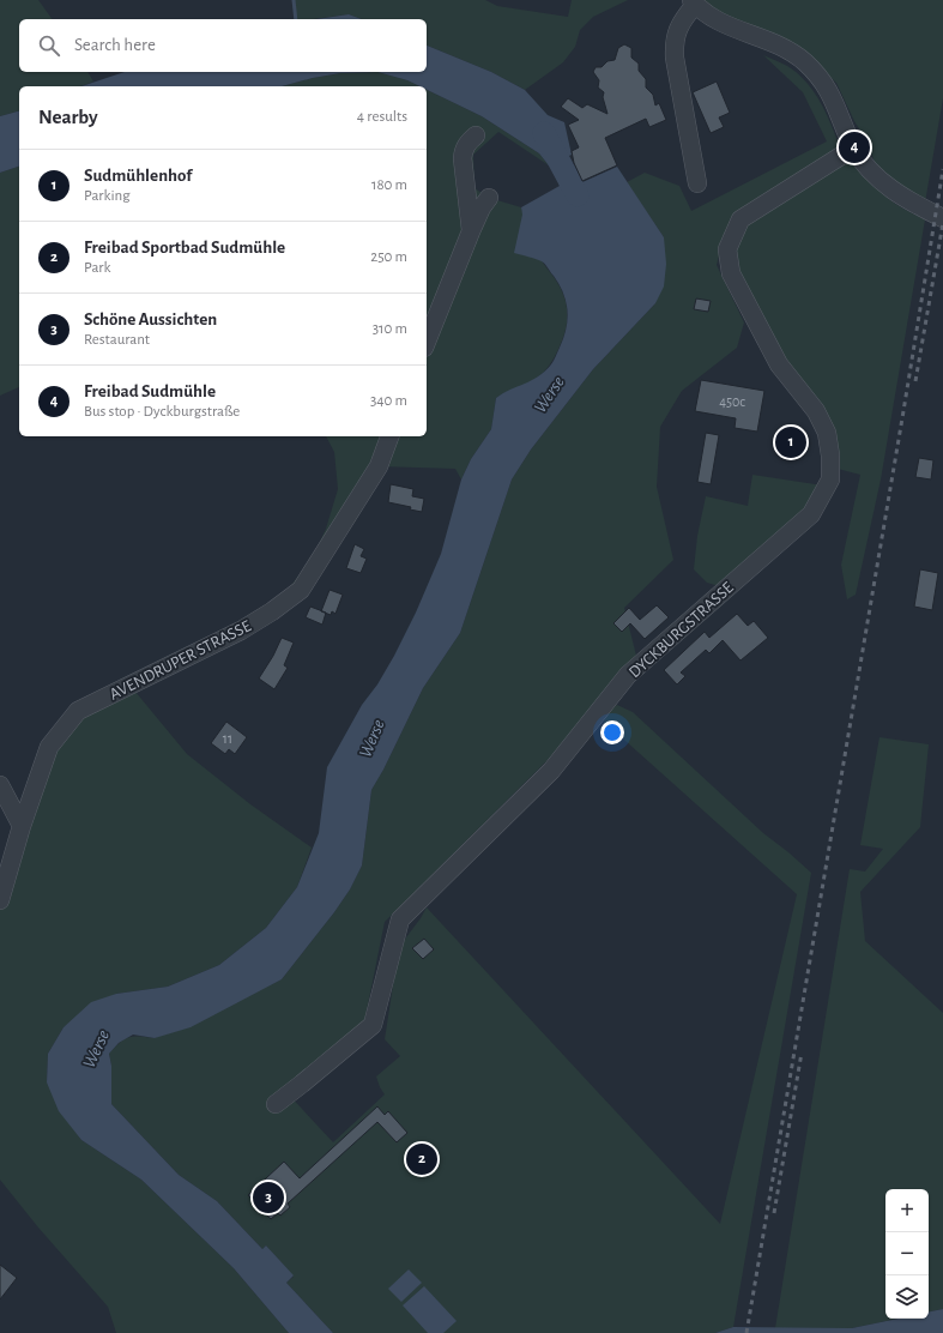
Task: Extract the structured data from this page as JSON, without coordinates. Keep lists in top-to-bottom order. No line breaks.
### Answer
{"streets":{"street":["DYCKBURGSTRASSE","AVENDRUPER STRASSE"]},"water":["Werse"],"house_numbers":["450c","11"],"page":{"search":"Search here","heading":["Nearby","4 results"],"pins":["4","1","2","3"],"list":[{"mark":"1","name":"Sudmühlenhof","note":"Parking","value":"180 m"},{"mark":"2","name":"Freibad Sportbad Sudmühle","note":"Park","value":"250 m"},{"mark":"3","name":"Schöne Aussichten","note":"Restaurant","value":"310 m"},{"mark":"4","name":"Freibad Sudmühle","note":"Bus stop · Dyckburgstraße","value":"340 m"}],"map_buttons":["+","−"]}}
